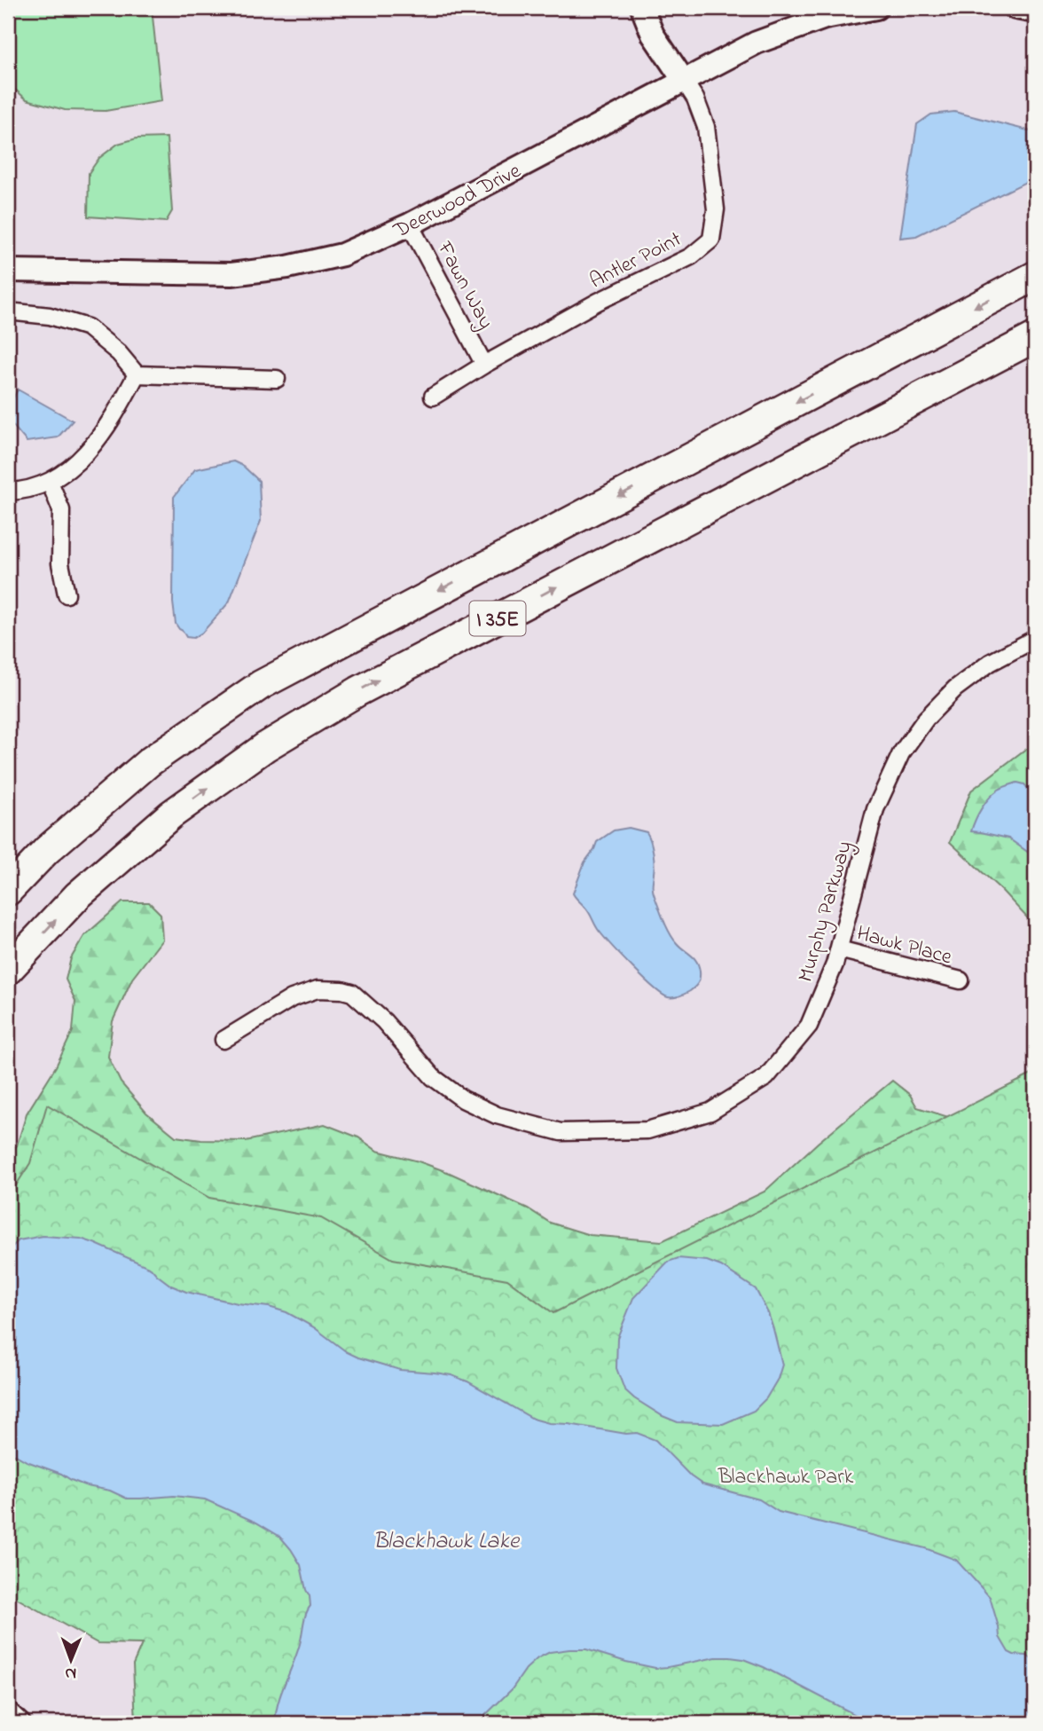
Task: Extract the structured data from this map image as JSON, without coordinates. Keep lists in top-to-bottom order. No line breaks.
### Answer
{"streets":{"highway":["I 35E"],"street":["Deerwood Drive","Antler Point","Fawn Way","Murphy Parkway","Hawk Place"]},"crossings":[["Deerwood Drive","Antler Point"],["Deerwood Drive","Fawn Way"],["Antler Point","Fawn Way"],["Murphy Parkway","Hawk Place"]],"water":["Blackhawk Lake"],"parks":["Blackhawk Park"],"north":"bottom"}
